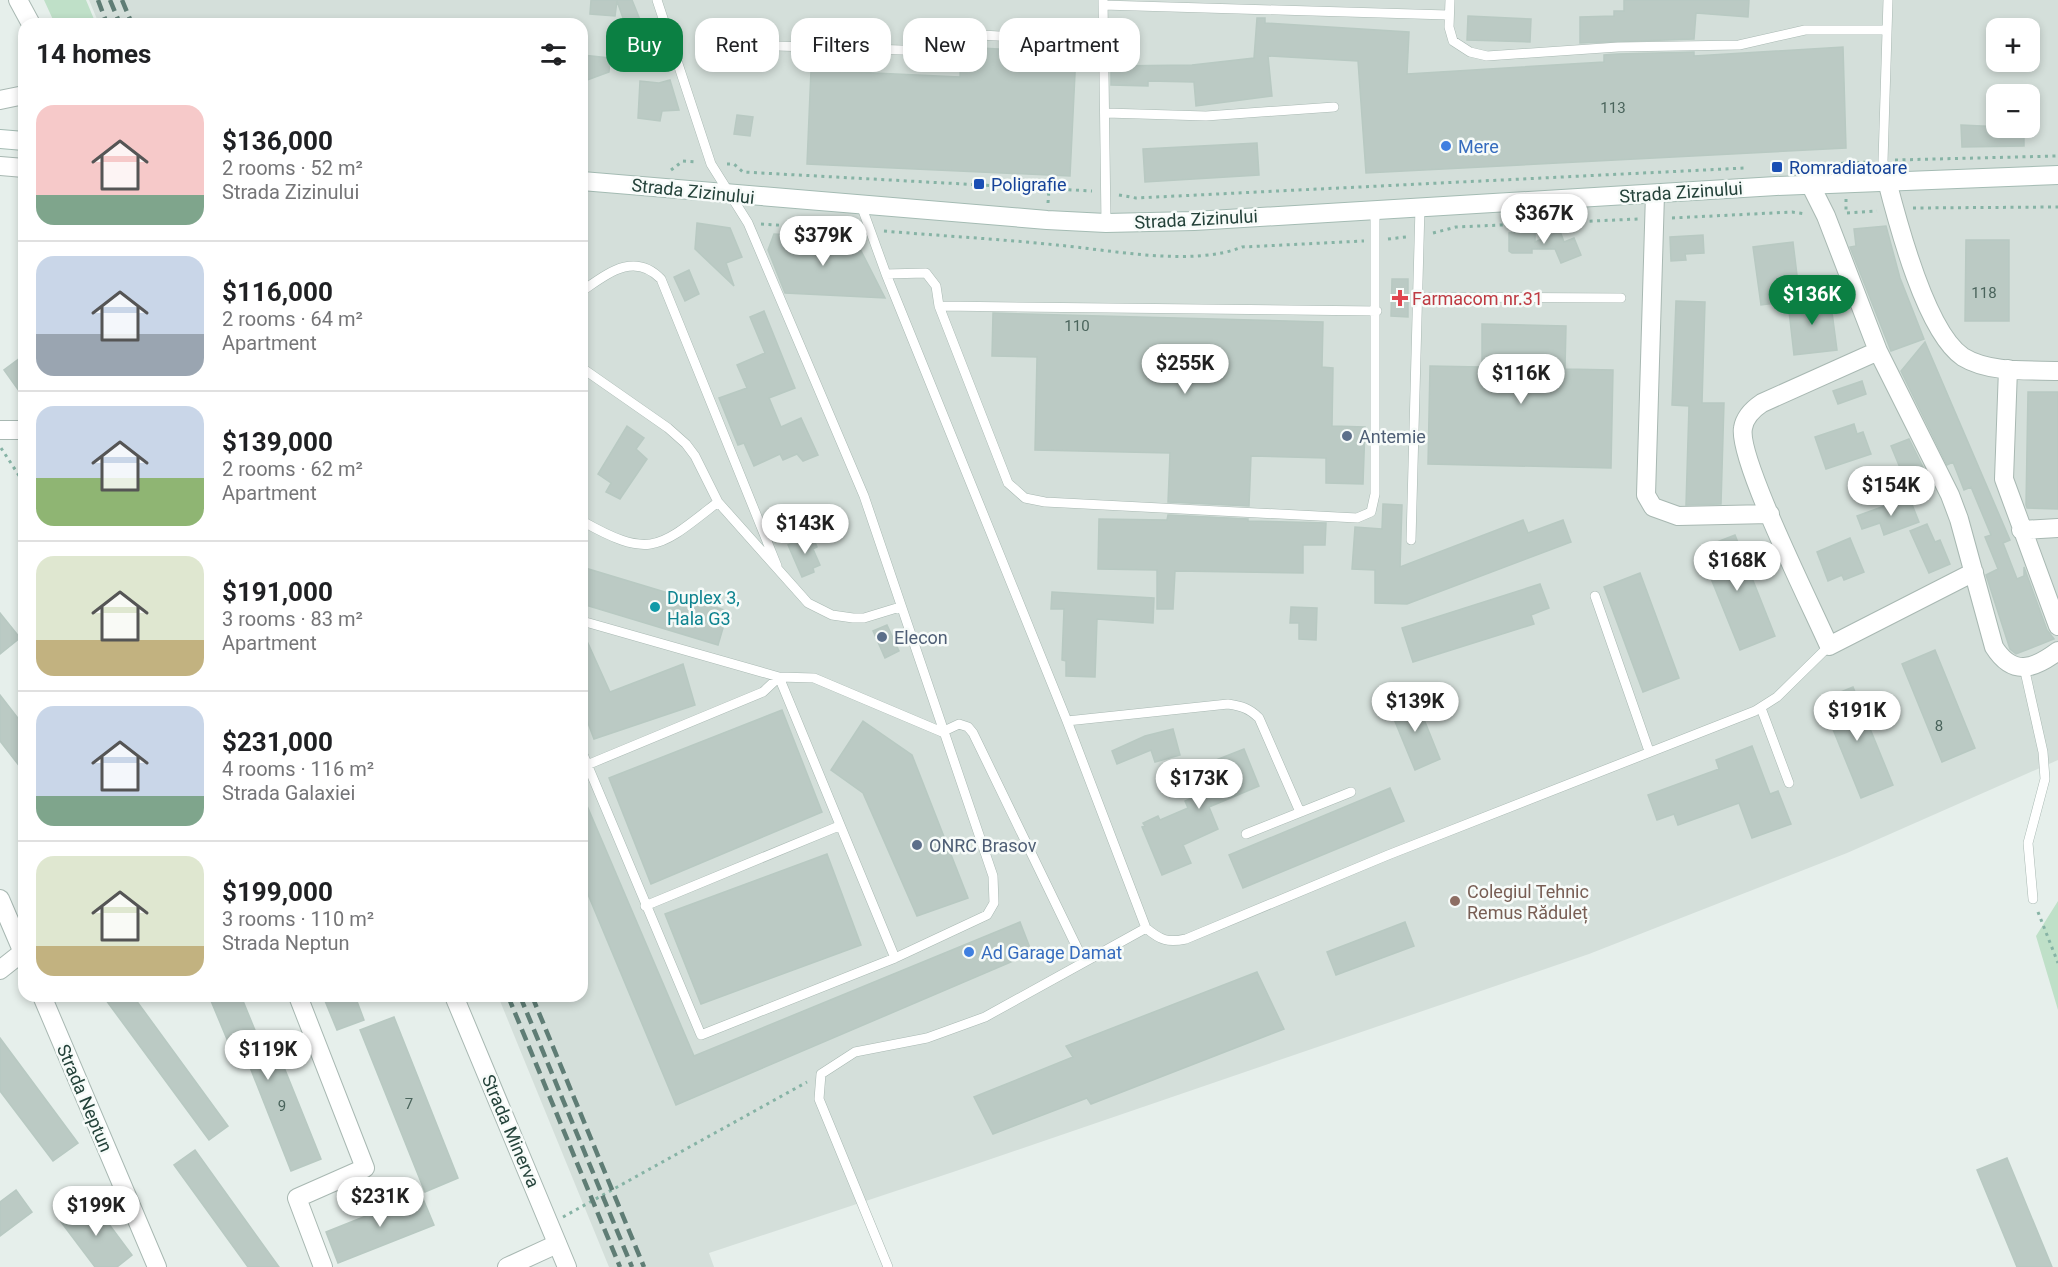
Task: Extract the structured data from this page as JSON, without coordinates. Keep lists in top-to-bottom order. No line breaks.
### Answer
{"streets":{"street":["Strada Zizinului","Strada Neptun","Strada Minerva"]},"places":{"other":["Mere","Antemie","Duplex 3, Hala G3","Elecon","ONRC Brasov","Colegiul Tehnic Remus Răduleț","Ad Garage Damat"],"transit":["Romradiatoare","Poligrafie"],"health":["Farmacom nr.31"]},"house_numbers":["113","118","110","8","7","9"],"page":{"map_buttons":["+","−"],"chip":["Buy","Rent","Filters","New","Apartment"],"heading":"14 homes","list":[{"name":"$136,000","note":"2 rooms · 52 m² · Strada Zizinului"},{"name":"$116,000","note":"2 rooms · 64 m² · Apartment"},{"name":"$139,000","note":"2 rooms · 62 m² · Apartment"},{"name":"$191,000","note":"3 rooms · 83 m² · Apartment"},{"name":"$231,000","note":"4 rooms · 116 m² · Strada Galaxiei"},{"name":"$199,000","note":"3 rooms · 110 m² · Strada Neptun"}],"price":["$367K","$379K","$136K","$255K","$116K","$154K","$143K","$168K","$139K","$191K","$173K","$119K","$231K","$199K"]}}
